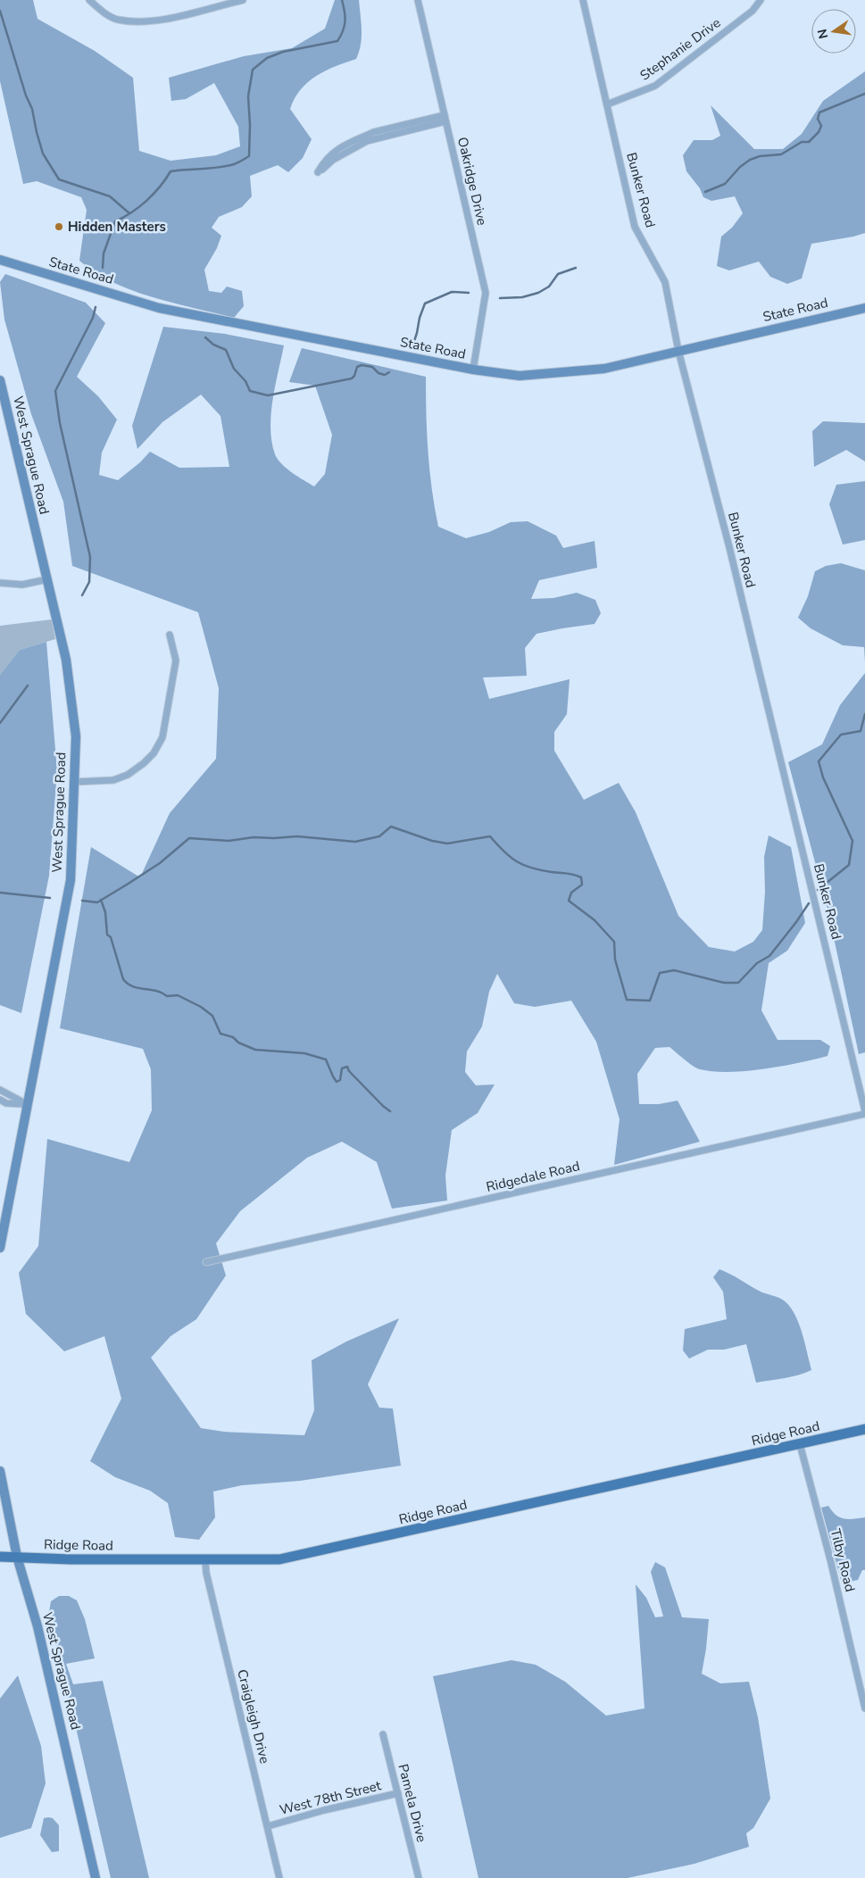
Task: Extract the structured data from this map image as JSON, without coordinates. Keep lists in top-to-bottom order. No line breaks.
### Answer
{"streets":{"main road":["Ridge Road"],"street":["Stephanie Drive","Oakridge Drive","Bunker Road","State Road","West Sprague Road","Ridgedale Road","Tilby Road","Craigleigh Drive","West 78th Street","Pamela Drive"]},"crossings":[["Stephanie Drive","Bunker Road"],["Oakridge Drive","State Road"],["Bunker Road","State Road"],["Bunker Road","Ridgedale Road"],["West Sprague Road","Ridge Road"],["Ridge Road","Tilby Road"],["Ridge Road","Craigleigh Drive"],["Craigleigh Drive","West 78th Street"],["West 78th Street","Pamela Drive"]],"places":["Hidden Masters"],"north":"left"}
